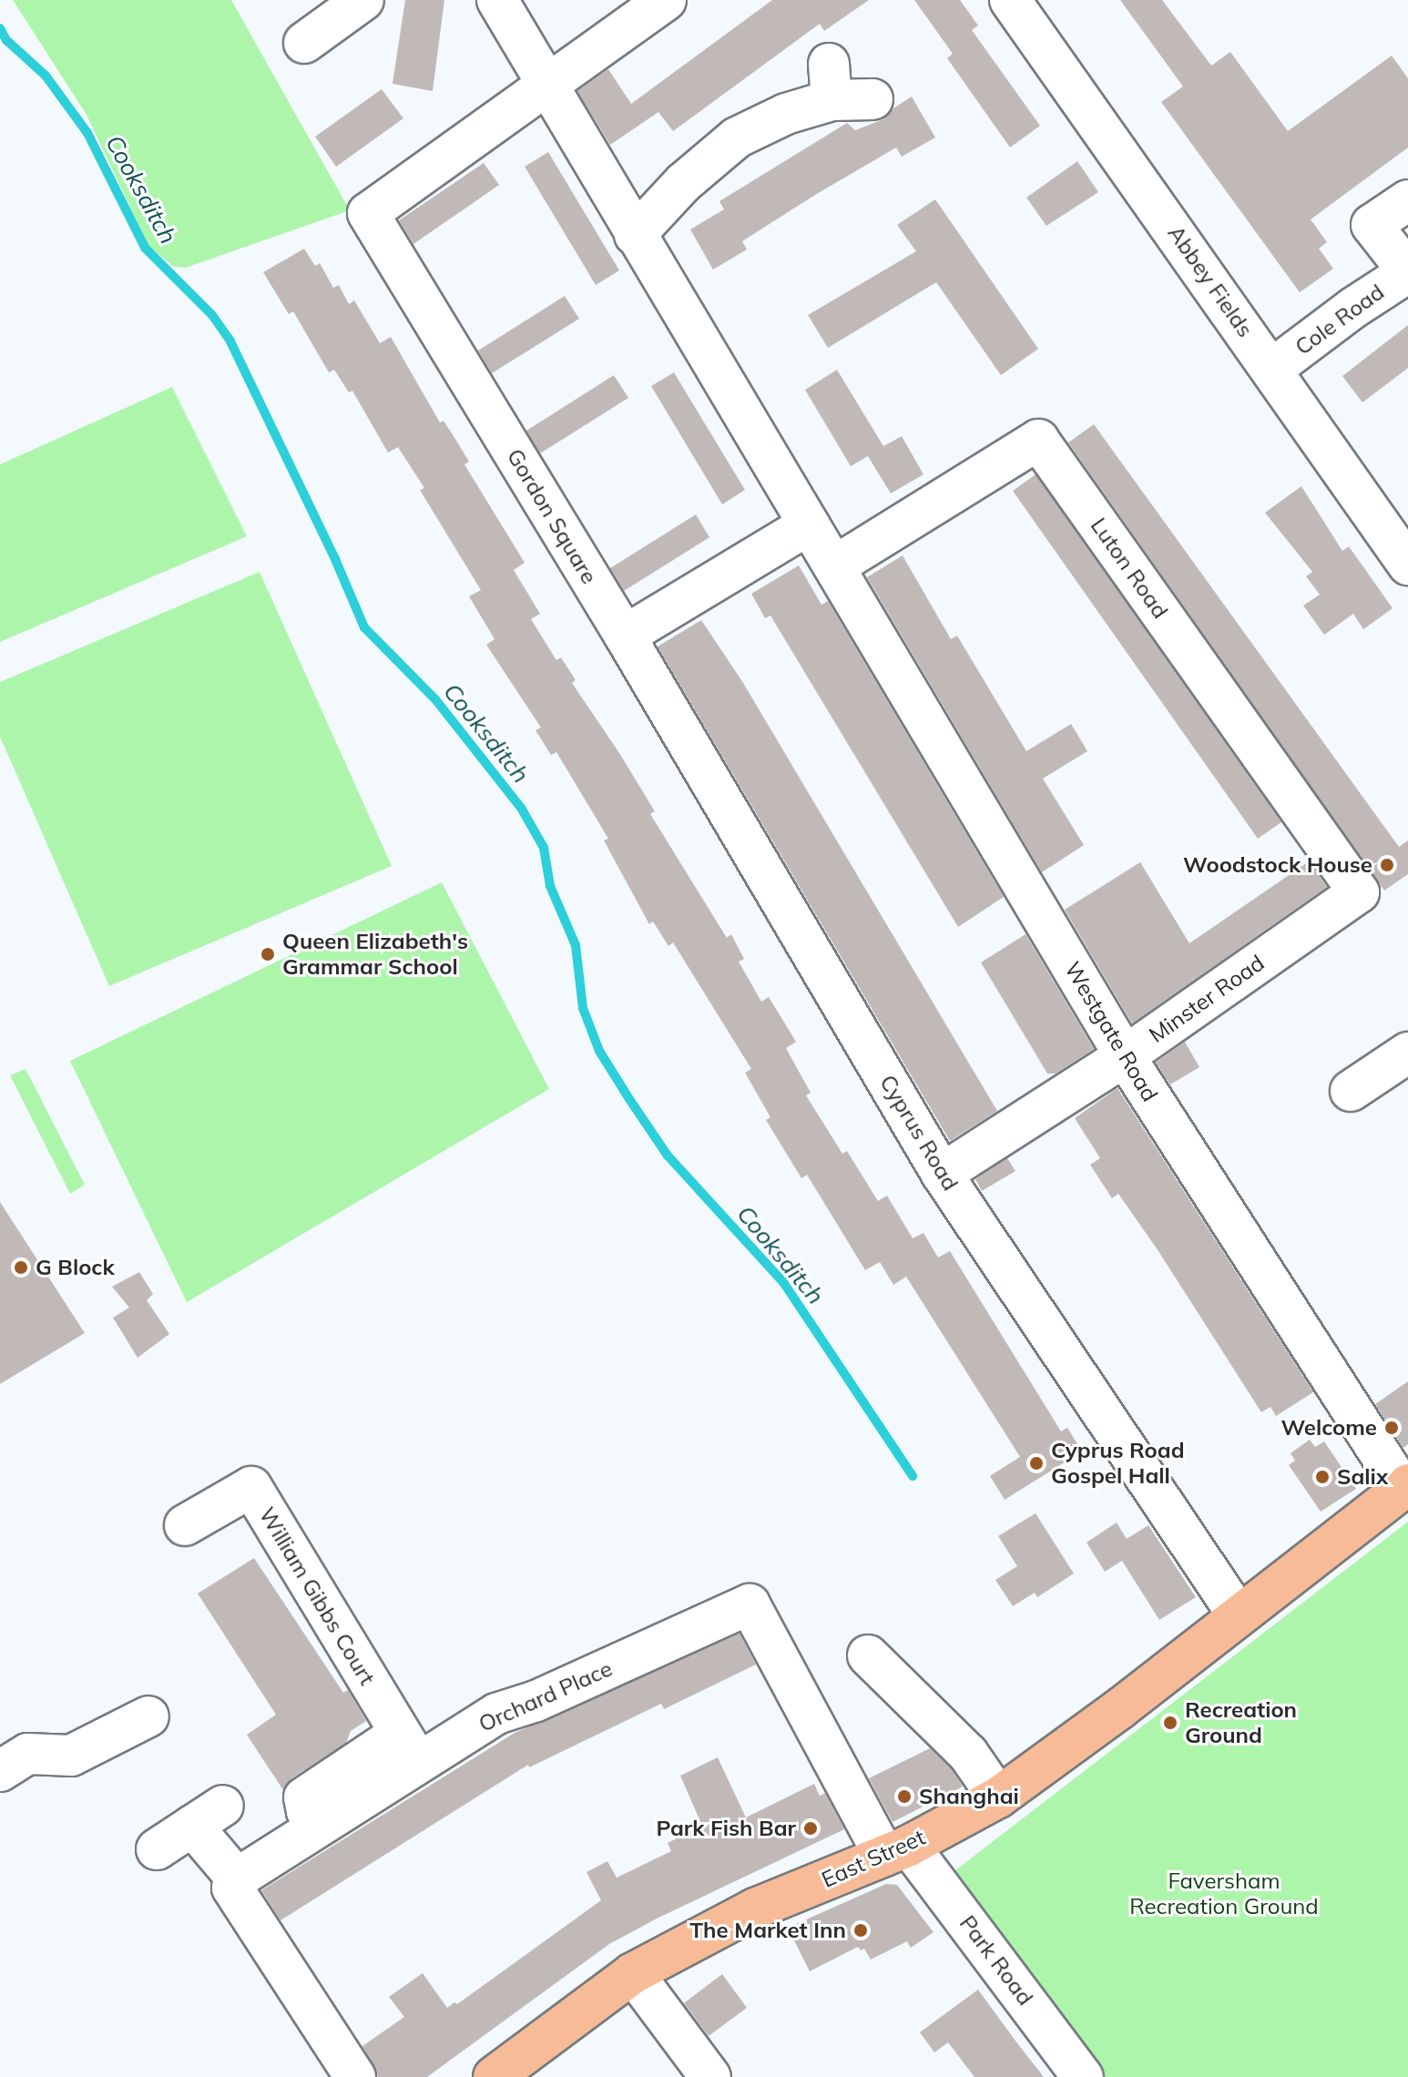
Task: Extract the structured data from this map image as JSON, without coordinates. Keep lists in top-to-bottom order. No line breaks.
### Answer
{"streets":{"main road":["East Street"],"street":["Abbey Fields","Cole Road","Gordon Square","Luton Road","Minster Road","Westgate Road","Cyprus Road","William Gibbs Court","Orchard Place","Park Road"]},"crossings":[["Abbey Fields","Cole Road"],["Gordon Square","Cyprus Road"],["Luton Road","Minster Road"],["Luton Road","Westgate Road"],["Minster Road","Westgate Road"],["Minster Road","Cyprus Road"],["Westgate Road","East Street"],["Cyprus Road","East Street"],["William Gibbs Court","Orchard Place"],["Orchard Place","East Street"],["Orchard Place","Park Road"],["East Street","Park Road"]],"water":["Cooksditch"],"parks":["Faversham Recreation Ground"],"places":["Woodstock House","Queen Elizabeth's Grammar School","G Block","Welcome","Cyprus Road Gospel Hall","Salix","Recreation Ground","Shanghai","Park Fish Bar","The Market Inn"]}
